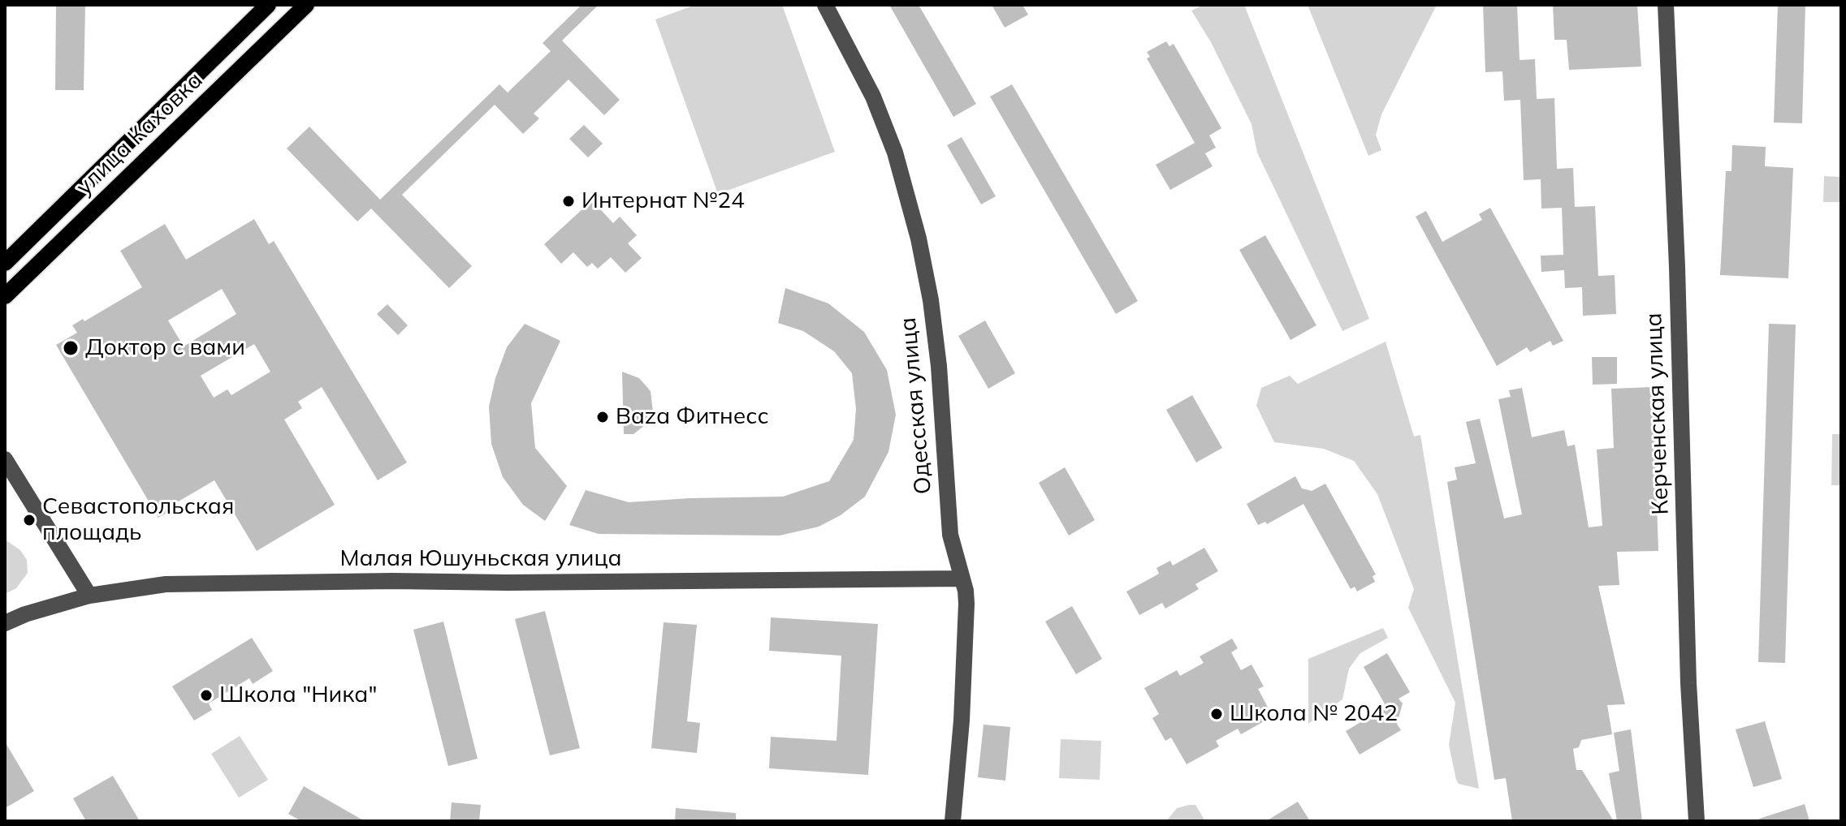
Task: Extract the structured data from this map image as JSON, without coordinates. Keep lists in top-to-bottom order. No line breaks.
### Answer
{"streets":{"main road":["улица Каховка"],"street":["Одесская улица","Керченская улица","Малая Юшуньская улица"]},"crossings":[["Одесская улица","Малая Юшуньская улица"]],"places":["Интернат №24","Доктор с вами","Baza Фитнесс","Севастопольская площадь","Школа \"Ника\"","Школа № 2042"]}
